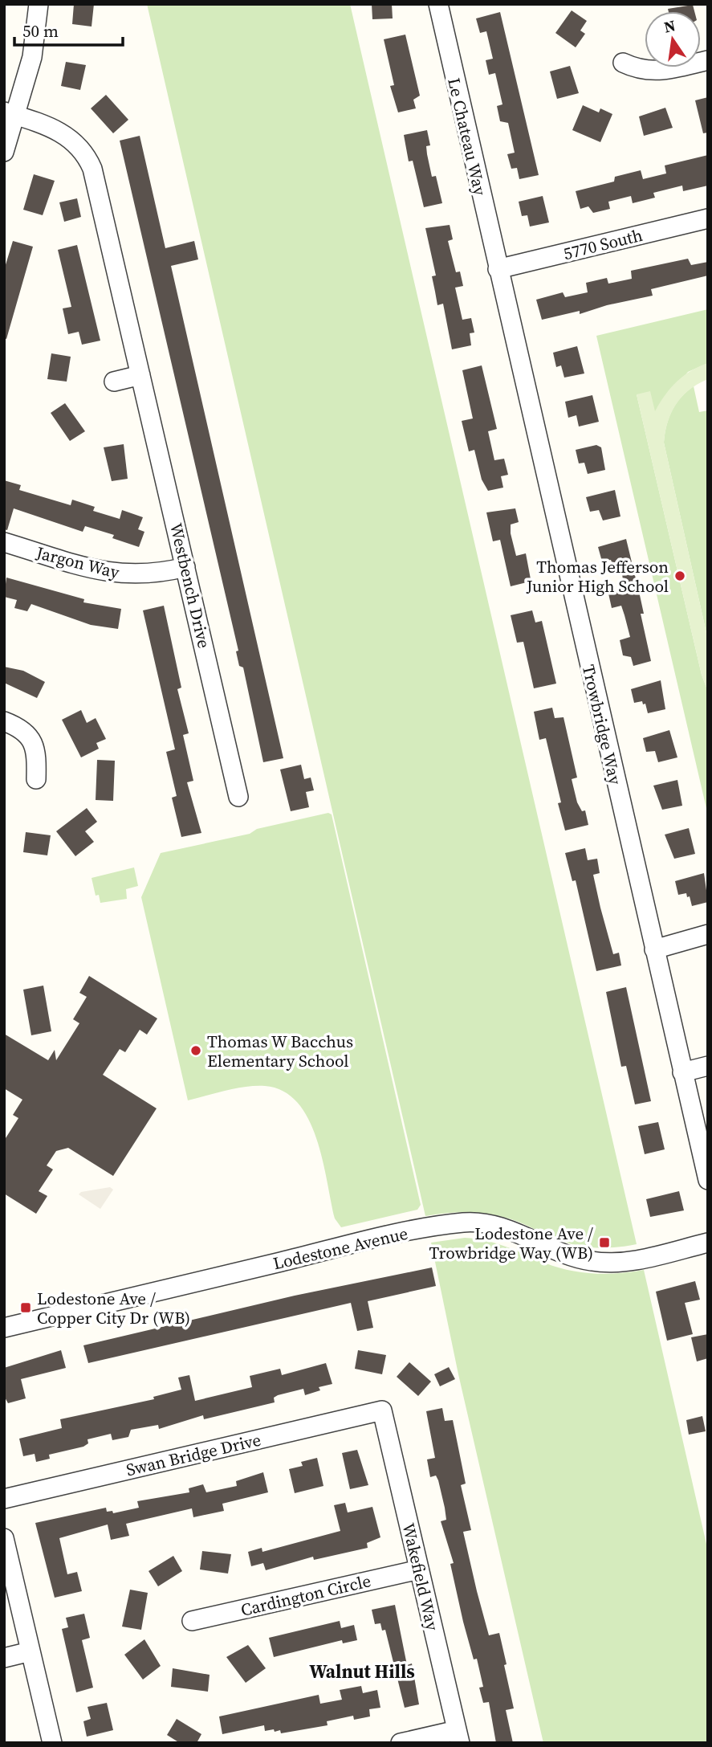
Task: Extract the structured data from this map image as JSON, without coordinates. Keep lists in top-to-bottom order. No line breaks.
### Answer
{"streets":{"street":["Le Chateau Way","5770 South","Jargon Way","Westbench Drive","Trowbridge Way","Lodestone Avenue","Swan Bridge Drive","Wakefield Way","Cardington Circle"]},"crossings":[["Le Chateau Way","5770 South"],["Le Chateau Way","Trowbridge Way"],["5770 South","Trowbridge Way"],["Jargon Way","Westbench Drive"],["Swan Bridge Drive","Wakefield Way"],["Wakefield Way","Cardington Circle"]],"districts":["Walnut Hills"],"places":{"other":["Thomas Jefferson Junior High School","Thomas W Bacchus Elementary School"],"transit":["Lodestone Ave / Trowbridge Way (WB)","Lodestone Ave / Copper City Dr (WB)"]},"scale_bar":"50 m","north":"top"}
